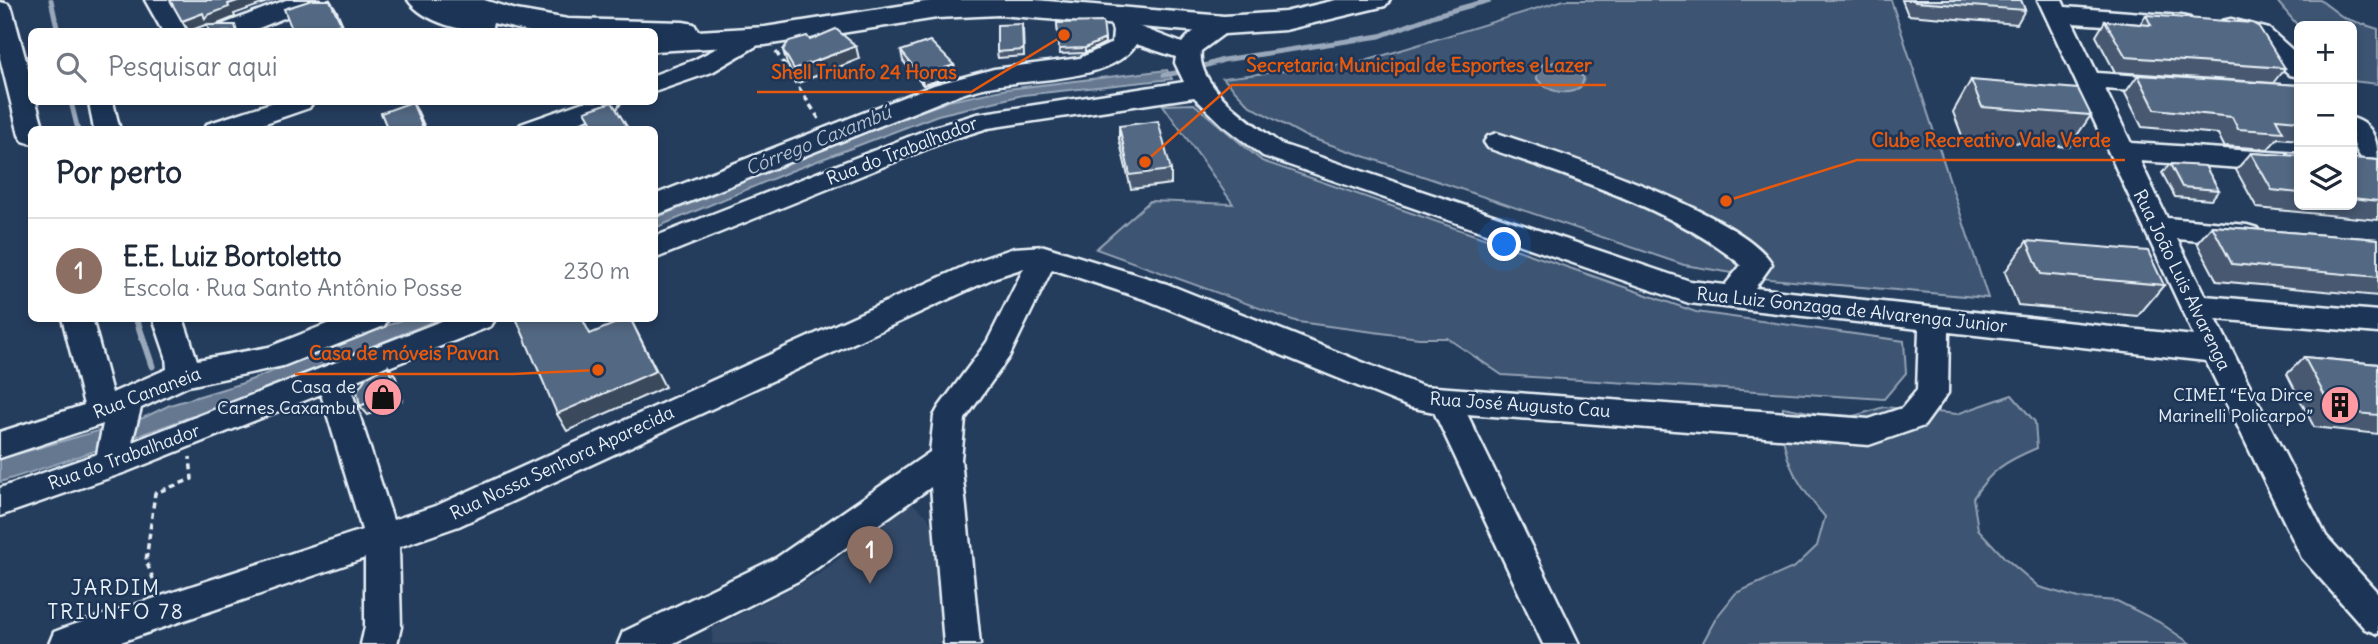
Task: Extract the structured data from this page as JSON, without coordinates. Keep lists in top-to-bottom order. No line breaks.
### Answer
{"streets":{"street":["Rua do Trabalhador","Rua João Luis Alvarenga","Rua Luiz Gonzaga de Alvarenga Junior","Rua Cananeia","Rua José Augusto Cau","Rua Nossa Senhora Aparecida"]},"crossings":[["Rua do Trabalhador","Rua Luiz Gonzaga de Alvarenga Junior"],["Rua João Luis Alvarenga","Rua Luiz Gonzaga de Alvarenga Junior"],["Rua Luiz Gonzaga de Alvarenga Junior","Rua José Augusto Cau"],["Rua José Augusto Cau","Rua Nossa Senhora Aparecida"]],"districts":["JARDIM TRIUNFO 78"],"water":["Córrego Caxambú"],"places":{"other":["Shell Triunfo 24 Horas","Secretaria Municipal de Esportes e Lazer","Clube Recreativo Vale Verde","Casa de móveis Pavan"],"shop":["Casa de Carnes Caxambu"],"building":["CIMEI “Eva Dirce Marinelli Policarpo”"]},"page":{"map_buttons":["+","−"],"search":"Pesquisar aqui","heading":"Por perto","list":[{"mark":"1","name":"E.E. Luiz Bortoletto","note":"Escola · Rua Santo Antônio Posse","value":"230 m"}],"pins":"1"}}
